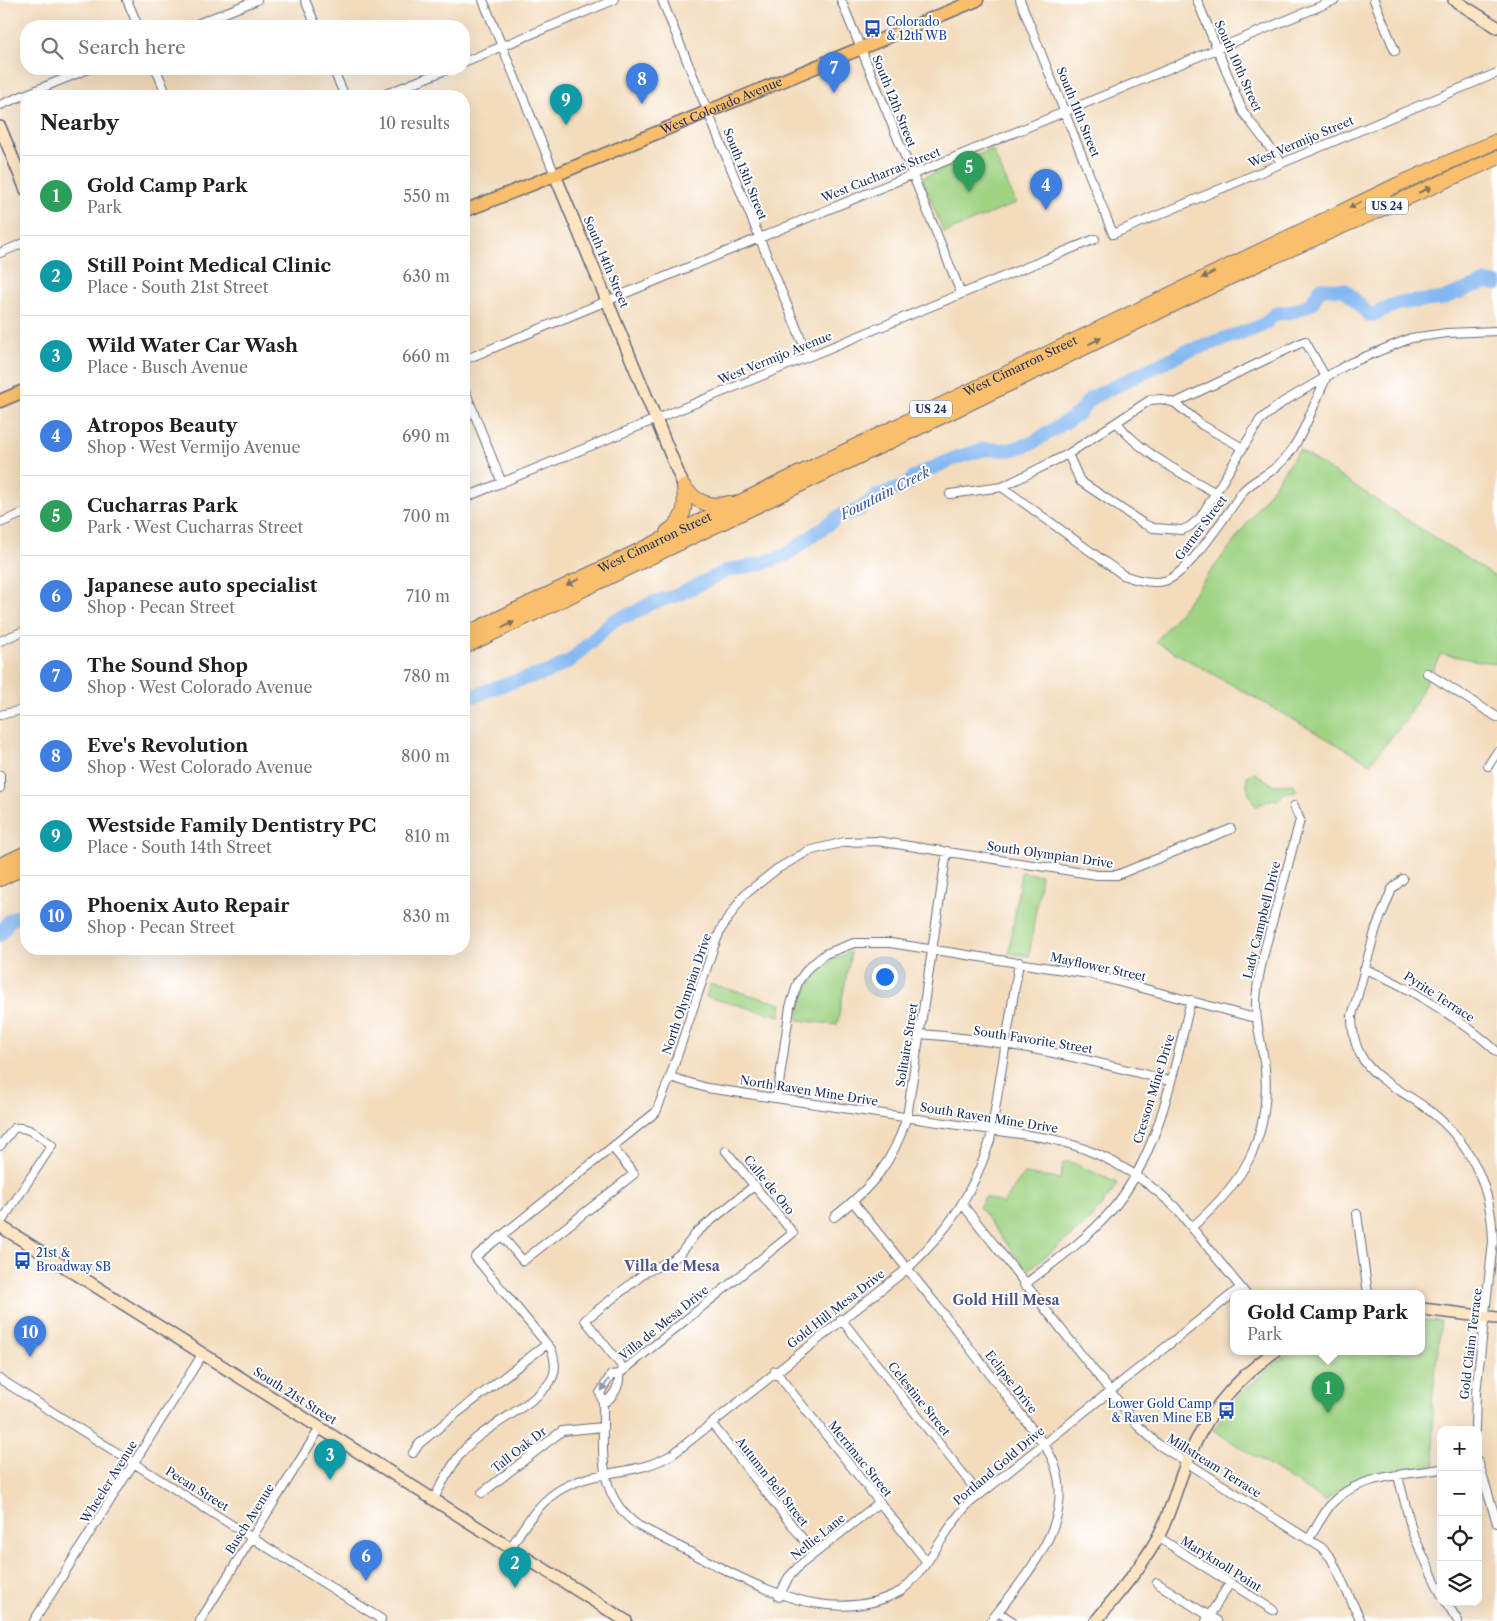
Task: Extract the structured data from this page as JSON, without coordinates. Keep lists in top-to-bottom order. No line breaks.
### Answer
{"streets":{"highway":["US 24","West Cimarron Street"],"main road":["West Colorado Avenue"],"street":["South 10th Street","South 12th Street","South 11th Street","West Vermijo Street","South 13th Street","West Cucharras Street","South 14th Street","West Vermijo Avenue","Garner Street","South Olympian Drive","Lady Campbell Drive","Mayflower Street","North Olympian Drive","Pyrite Terrace","South Favorite Street","Solitaire Street","Cresson Mine Drive","North Raven Mine Drive","South Raven Mine Drive","Calle de Oro","Gold Hill Mesa Drive","Villa de Mesa Drive","Gold Claim Terrace","Eclipse Drive","South 21st Street","Celestine Street","Tall Oak Dr","Merrimac Street","Portland Gold Drive","Millstream Terrace","Wheeler Avenue","Autumn Bell Street","Pecan Street","Busch Avenue","Nellie Lane","Maryknoll Point"]},"crossings":[["South 10th Street","West Vermijo Street"],["South 10th Street","West Cucharras Street"],["South 12th Street","West Colorado Avenue"],["South 12th Street","West Cucharras Street"],["South 12th Street","West Vermijo Avenue"],["West Colorado Avenue","South 13th Street"],["West Colorado Avenue","South 14th Street"],["South 11th Street","West Vermijo Street"],["South 11th Street","West Cucharras Street"],["South 13th Street","West Cucharras Street"],["South 13th Street","West Vermijo Avenue"],["West Cucharras Street","South 14th Street"],["South 14th Street","West Vermijo Avenue"],["South Olympian Drive","North Olympian Drive"],["South Olympian Drive","Solitaire Street"],["Lady Campbell Drive","Mayflower Street"],["Lady Campbell Drive","South Raven Mine Drive"],["Mayflower Street","Solitaire Street"],["Mayflower Street","Cresson Mine Drive"],["Mayflower Street","North Raven Mine Drive"],["Mayflower Street","Gold Hill Mesa Drive"],["North Olympian Drive","Solitaire Street"],["North Olympian Drive","North Raven Mine Drive"],["Pyrite Terrace","Gold Claim Terrace"],["South Favorite Street","Solitaire Street"],["South Favorite Street","Cresson Mine Drive"],["South Favorite Street","Gold Hill Mesa Drive"],["Solitaire Street","North Raven Mine Drive"],["Solitaire Street","South Raven Mine Drive"],["Solitaire Street","Eclipse Drive"],["Cresson Mine Drive","South Raven Mine Drive"],["Cresson Mine Drive","Millstream Terrace"],["North Raven Mine Drive","South Raven Mine Drive"],["South Raven Mine Drive","Gold Hill Mesa Drive"],["South Raven Mine Drive","Portland Gold Drive"],["Calle de Oro","Villa de Mesa Drive"],["Gold Hill Mesa Drive","Villa de Mesa Drive"],["Gold Hill Mesa Drive","Eclipse Drive"],["Gold Hill Mesa Drive","South 21st Street"],["Gold Hill Mesa Drive","Celestine Street"],["Gold Hill Mesa Drive","Merrimac Street"],["Gold Hill Mesa Drive","Portland Gold Drive"],["Gold Hill Mesa Drive","Millstream Terrace"],["Gold Hill Mesa Drive","Autumn Bell Street"],["Villa de Mesa Drive","Tall Oak Dr"],["Villa de Mesa Drive","Portland Gold Drive"],["Eclipse Drive","Portland Gold Drive"],["South 21st Street","Wheeler Avenue"],["South 21st Street","Busch Avenue"],["Celestine Street","Portland Gold Drive"],["Merrimac Street","Portland Gold Drive"],["Merrimac Street","Nellie Lane"],["Portland Gold Drive","Millstream Terrace"],["Portland Gold Drive","Nellie Lane"],["Wheeler Avenue","Pecan Street"],["Autumn Bell Street","Nellie Lane"],["Pecan Street","Busch Avenue"]],"districts":["Villa de Mesa","Gold Hill Mesa"],"water":["Fountain Creek"],"places":{"bus stop":["Colorado & 12th WB","21st & Broadway SB","Lower Gold Camp & Raven Mine EB"]},"page":{"search":"Search here","pins":["7","8","9","5","4","10","1","3","6","2"],"heading":["Nearby","10 results"],"list":[{"mark":"1","name":"Gold Camp Park","note":"Park","value":"550 m"},{"mark":"2","name":"Still Point Medical Clinic","note":"Place · South 21st Street","value":"630 m"},{"mark":"3","name":"Wild Water Car Wash","note":"Place · Busch Avenue","value":"660 m"},{"mark":"4","name":"Atropos Beauty","note":"Shop · West Vermijo Avenue","value":"690 m"},{"mark":"5","name":"Cucharras Park","note":"Park · West Cucharras Street","value":"700 m"},{"mark":"6","name":"Japanese auto specialist","note":"Shop · Pecan Street","value":"710 m"},{"mark":"7","name":"The Sound Shop","note":"Shop · West Colorado Avenue","value":"780 m"},{"mark":"8","name":"Eve's Revolution","note":"Shop · West Colorado Avenue","value":"800 m"},{"mark":"9","name":"Westside Family Dentistry PC","note":"Place · South 14th Street","value":"810 m"},{"mark":"10","name":"Phoenix Auto Repair","note":"Shop · Pecan Street","value":"830 m"}],"popup":["Gold Camp Park","Park"],"map_buttons":["+","−"]}}
